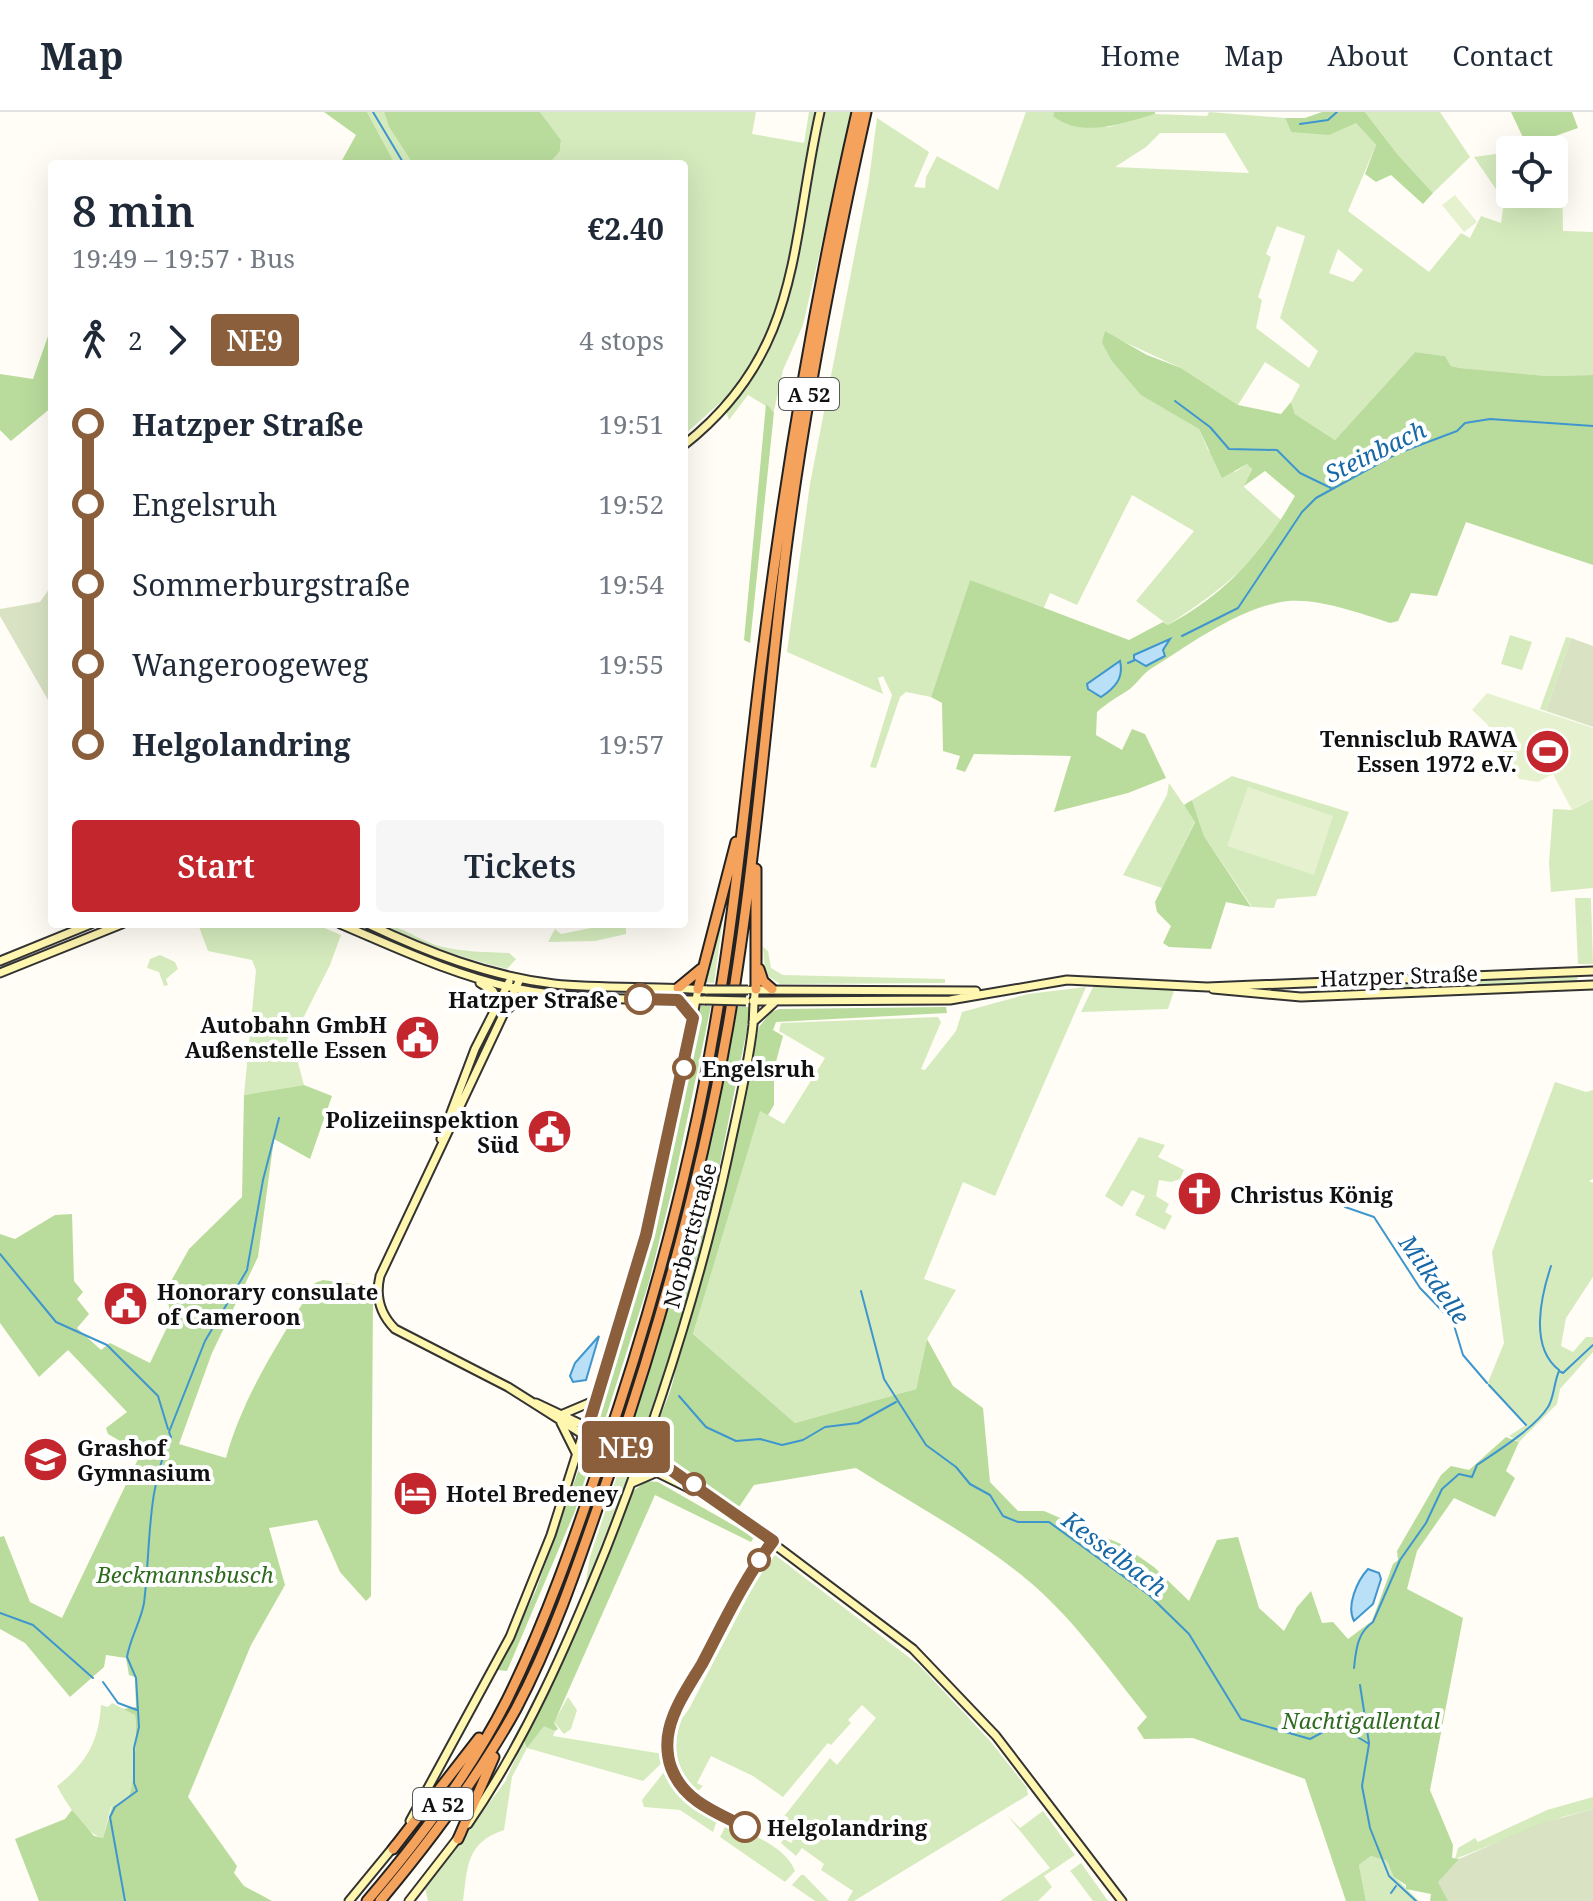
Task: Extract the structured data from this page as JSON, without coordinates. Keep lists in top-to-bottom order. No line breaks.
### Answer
{"streets":{"highway":["A 52"],"main road":["Hatzper Straße","Norbertstraße"]},"crossings":[["Hatzper Straße","Norbertstraße"]],"water":["Steinbach","Milkdelle","Kesselbach"],"parks":["Beckmannsbusch","Nachtigallental"],"places":{"sports":["Tennisclub RAWA Essen 1972 e.V."],"other":["Hatzper Straße","Engelsruh","Helgolandring"],"public building":["Autobahn GmbH Außenstelle Essen","Polizeiinspektion Süd","Honorary consulate of Cameroon"],"church":["Christus König"],"school or university":["Grashof Gymnasium"],"hotel":["Hotel Bredeney"]},"lines":["bus line NE9"],"page":{"header":"Map","nav":["Home","Map","About","Contact"],"on_map":"NE9","heading":["8 min","19:49 – 19:57 · Bus","€2.40"],"legs":["2","NE9","4 stops"],"list":[{"name":"Hatzper Straße","value":"19:51"},{"name":"Engelsruh","value":"19:52"},{"name":"Sommerburgstraße","value":"19:54"},{"name":"Wangeroogeweg","value":"19:55"},{"name":"Helgolandring","value":"19:57"}],"buttons":["Start","Tickets"]}}
